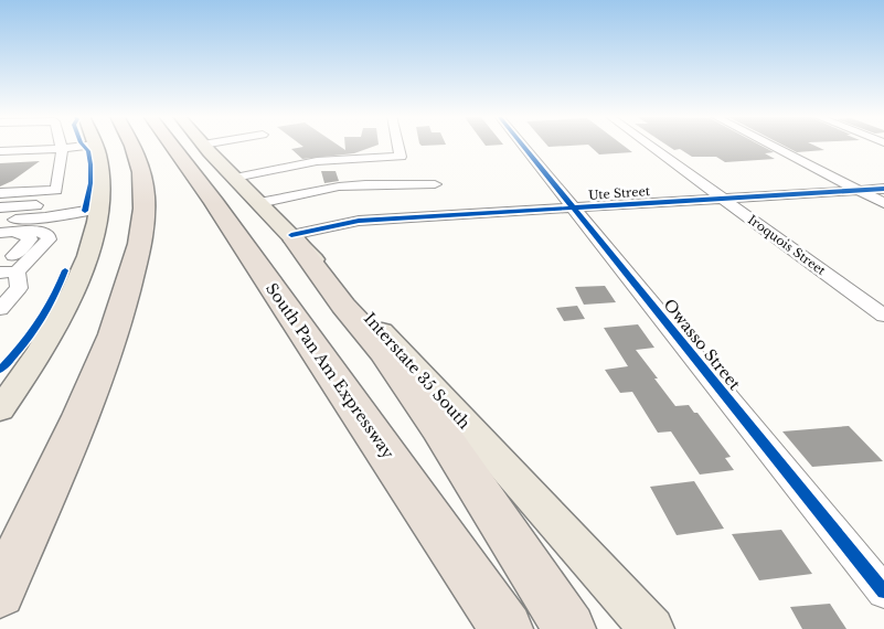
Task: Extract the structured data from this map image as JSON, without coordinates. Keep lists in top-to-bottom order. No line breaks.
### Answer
{"streets":{"highway":["South Pan Am Expressway"],"main road":["Interstate 35 South"],"street":["Ute Street","Iroquois Street","Owasso Street"]},"crossings":[["Ute Street","Iroquois Street"],["Ute Street","Owasso Street"],["Ute Street","Interstate 35 South"]]}
